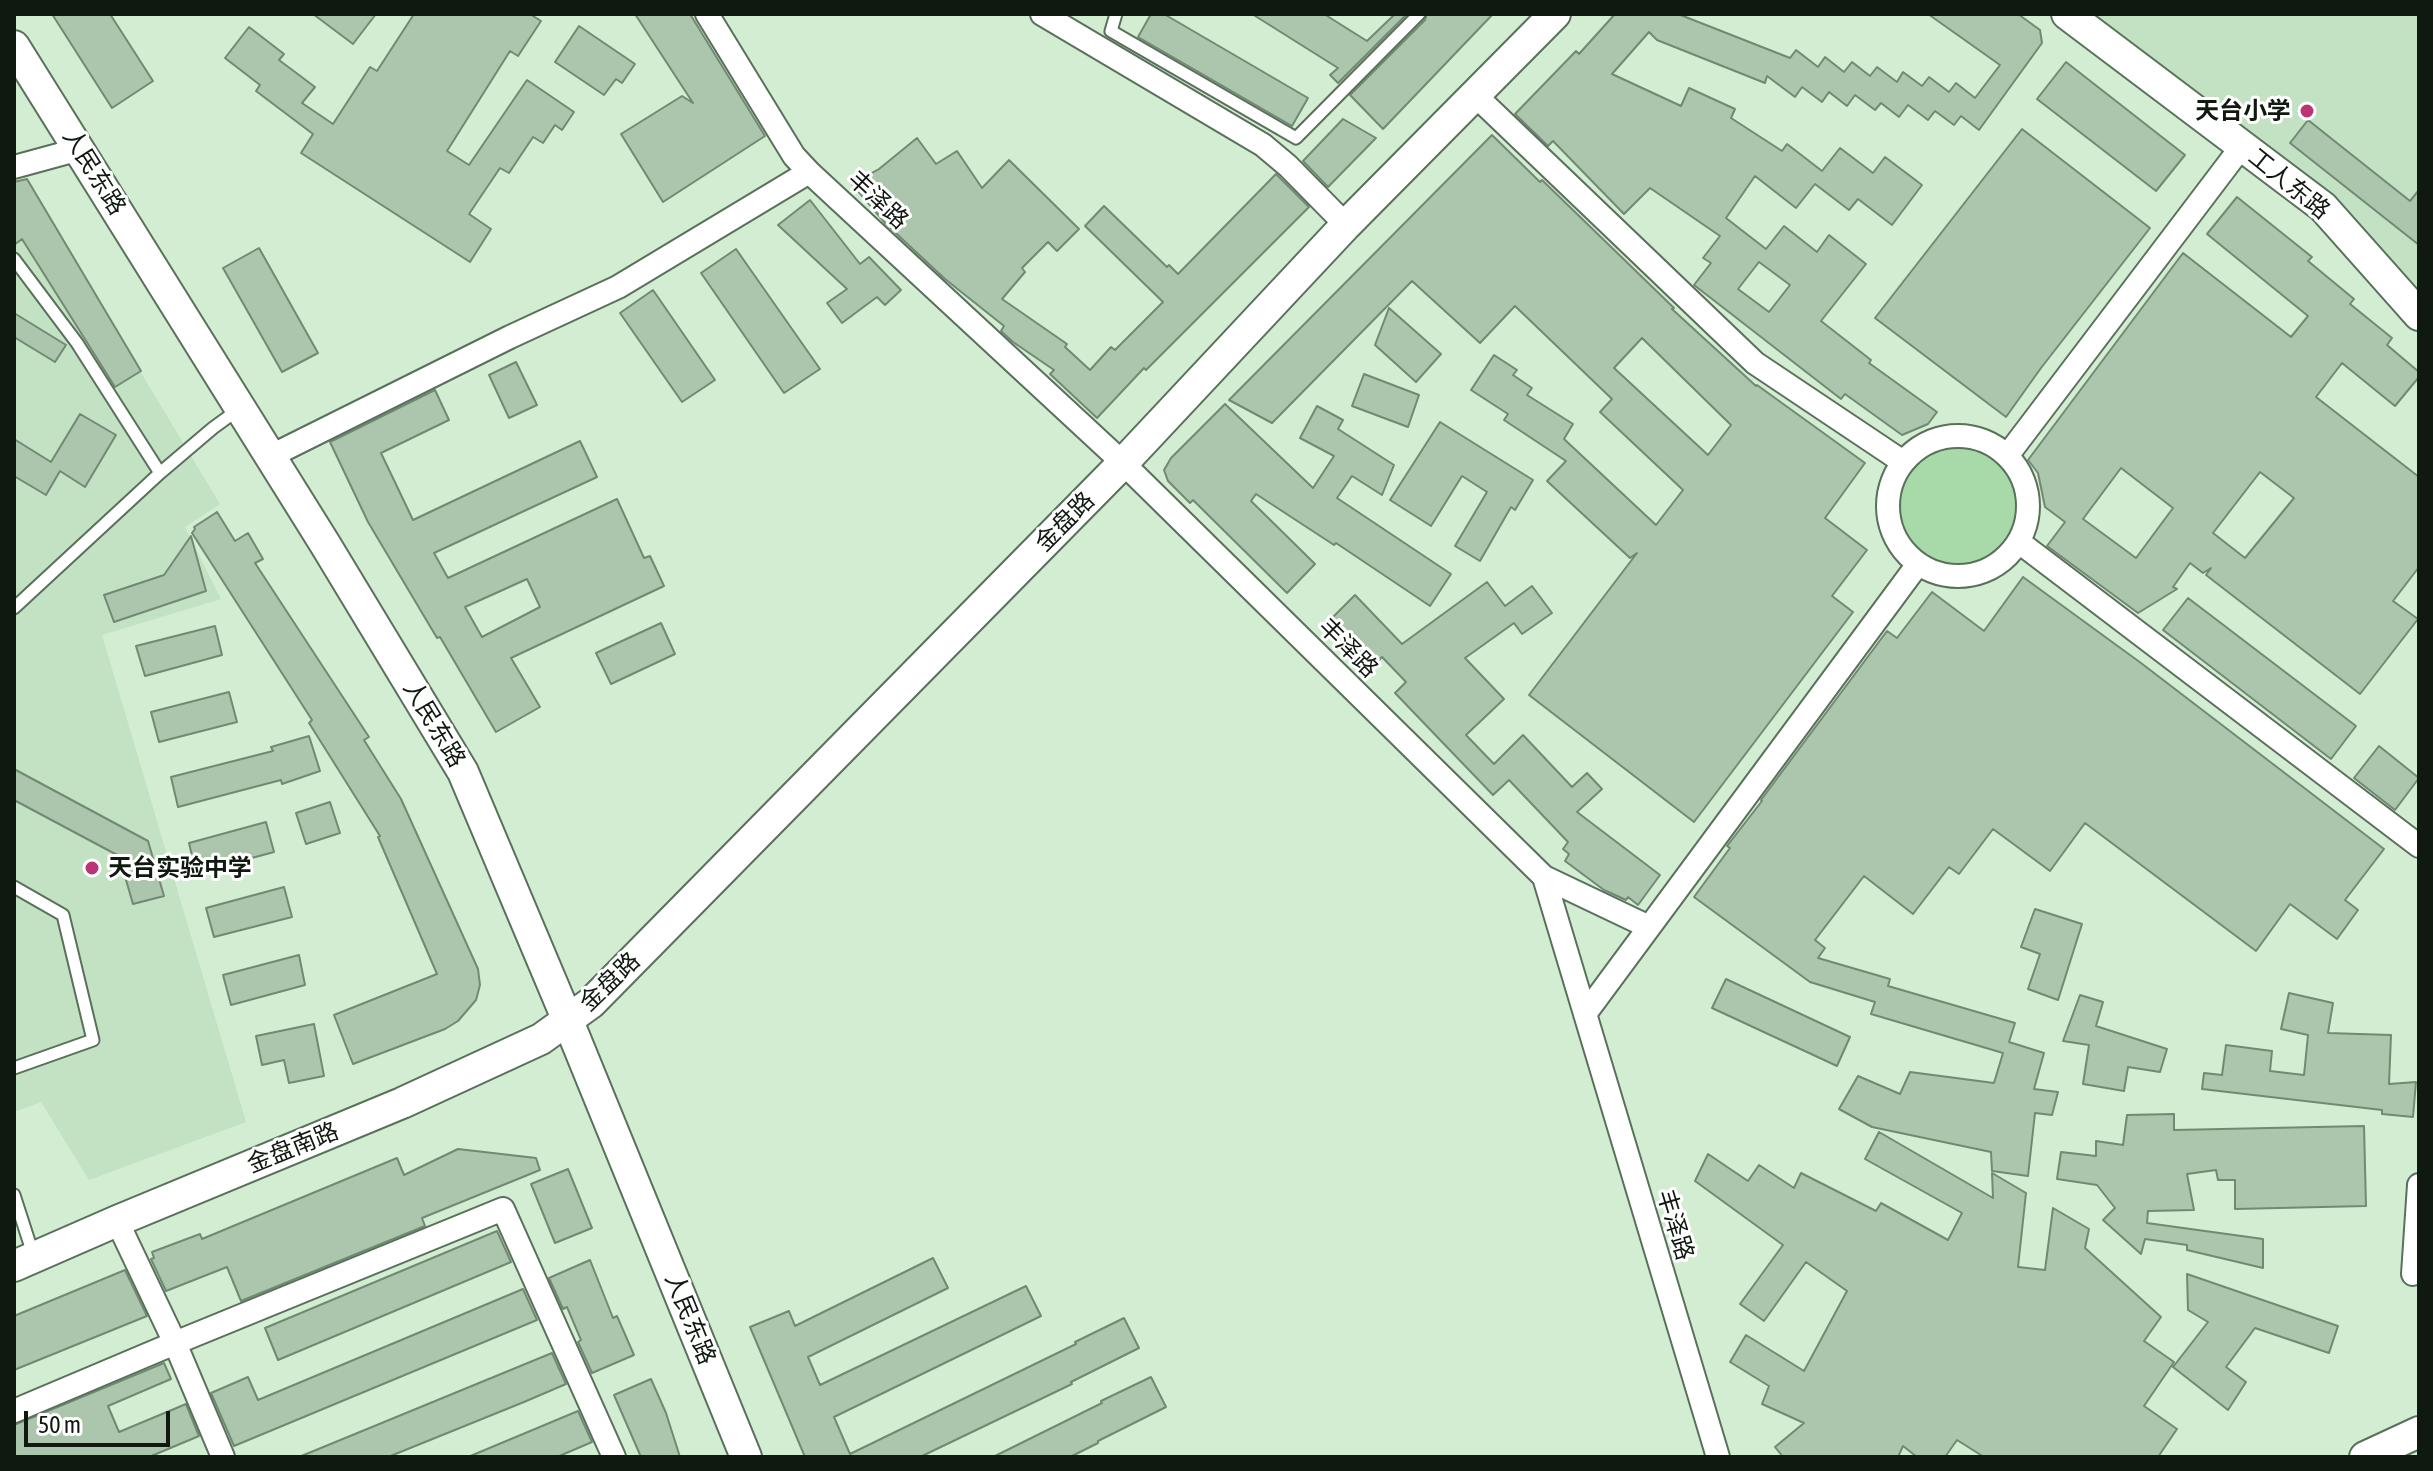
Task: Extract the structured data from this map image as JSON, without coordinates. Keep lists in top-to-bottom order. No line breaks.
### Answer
{"streets":{"main road":["人民东路","工人东路","金盘路","金盘南路"],"street":["丰泽路"]},"crossings":[["人民东路","金盘路"],["人民东路","金盘南路"],["丰泽路","金盘路"],["金盘路","金盘南路"]],"places":["天台小学","天台实验中学"],"scale_bar":"50 m"}
